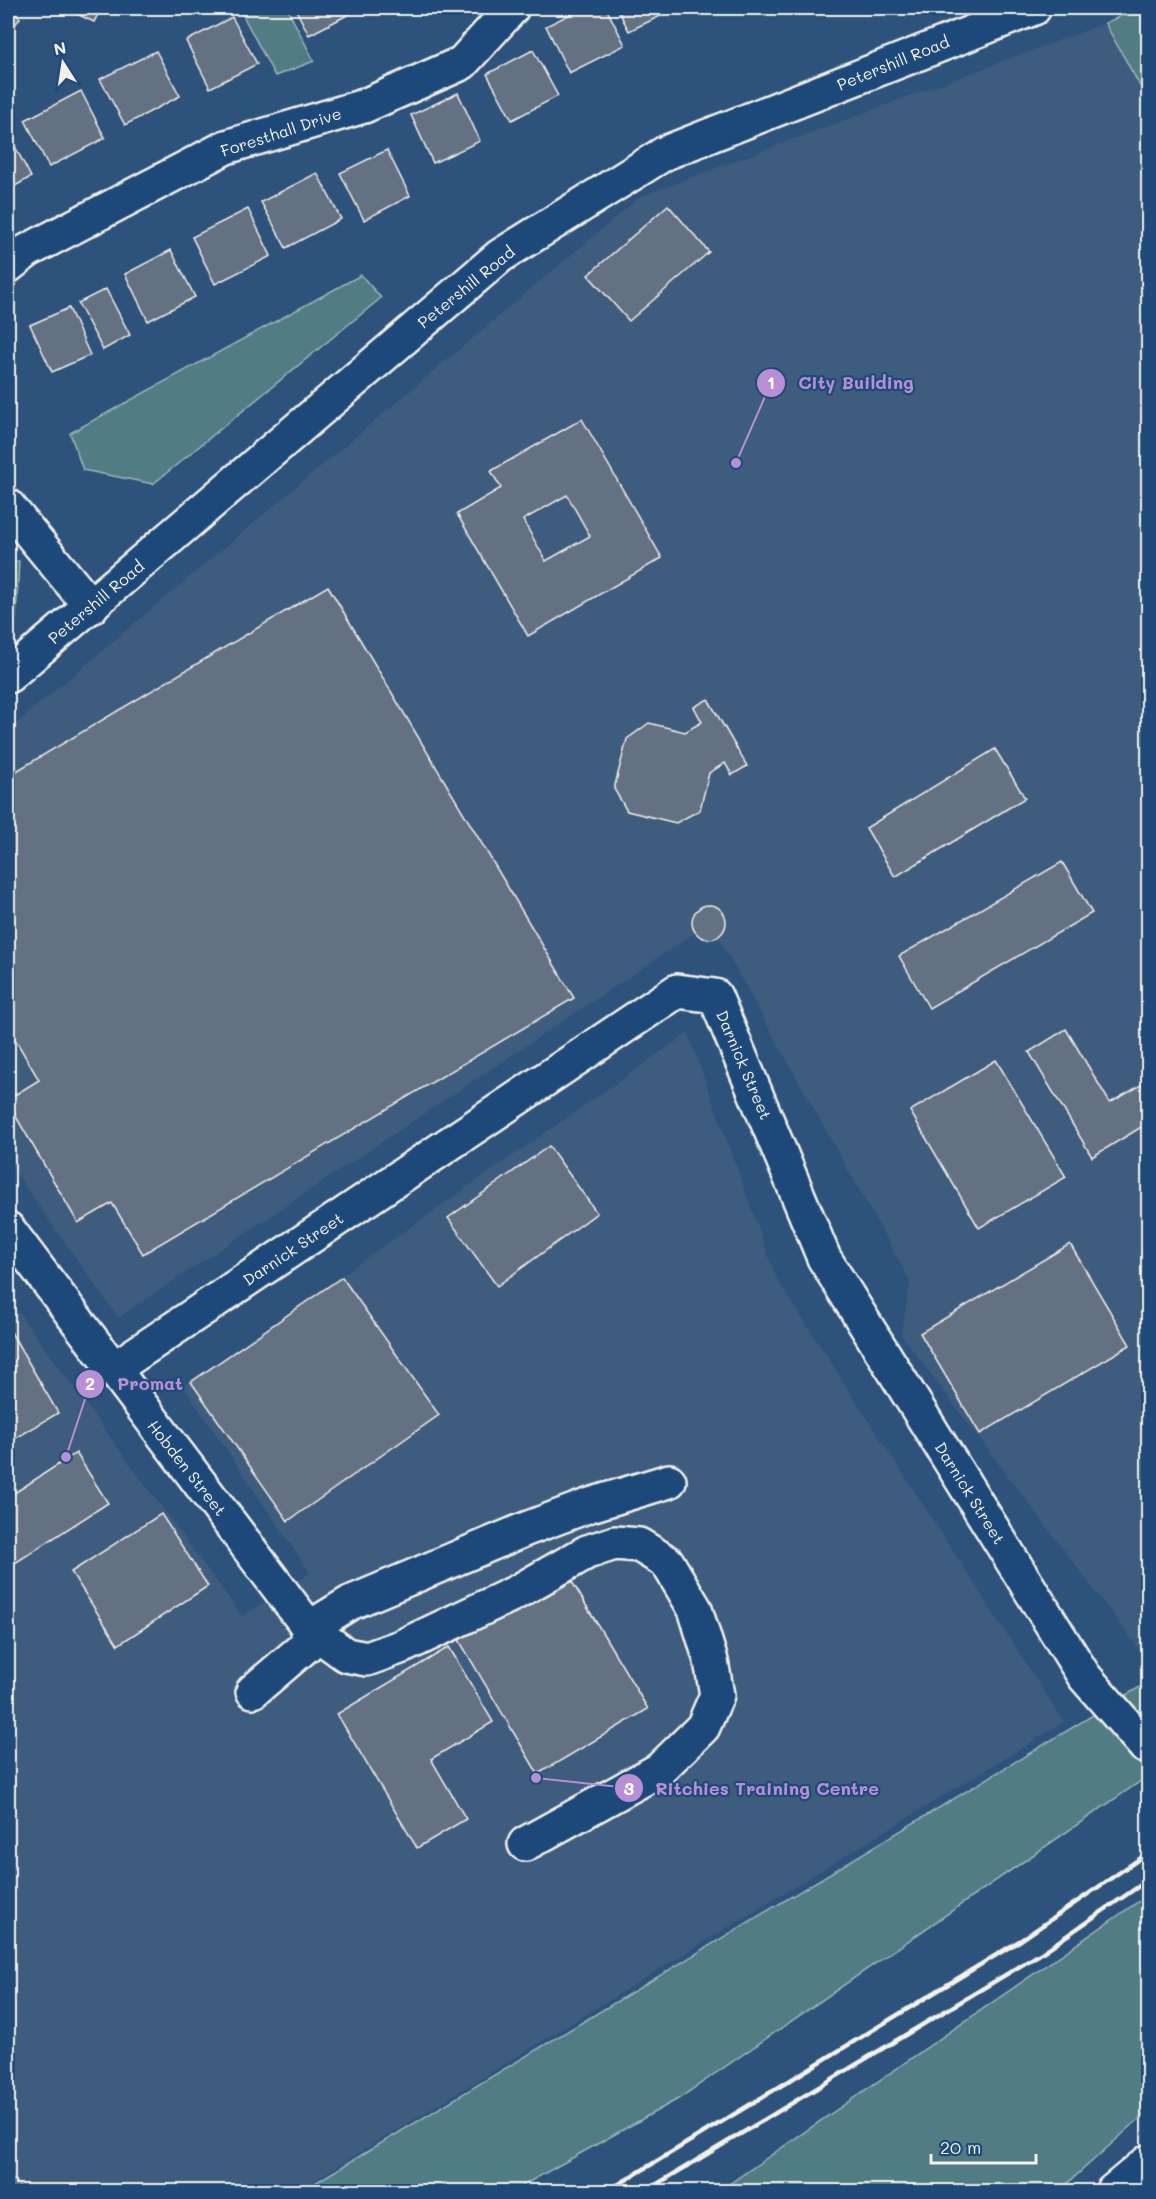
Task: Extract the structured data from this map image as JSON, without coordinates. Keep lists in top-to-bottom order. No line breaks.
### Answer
{"streets":{"street":["Petershill Road","Foresthall Drive","Darnick Street","Hobden Street"]},"crossings":[["Darnick Street","Hobden Street"]],"places":["City Building","Promat","Ritchies Training Centre"],"scale_bar":"20 m","north":"top"}
